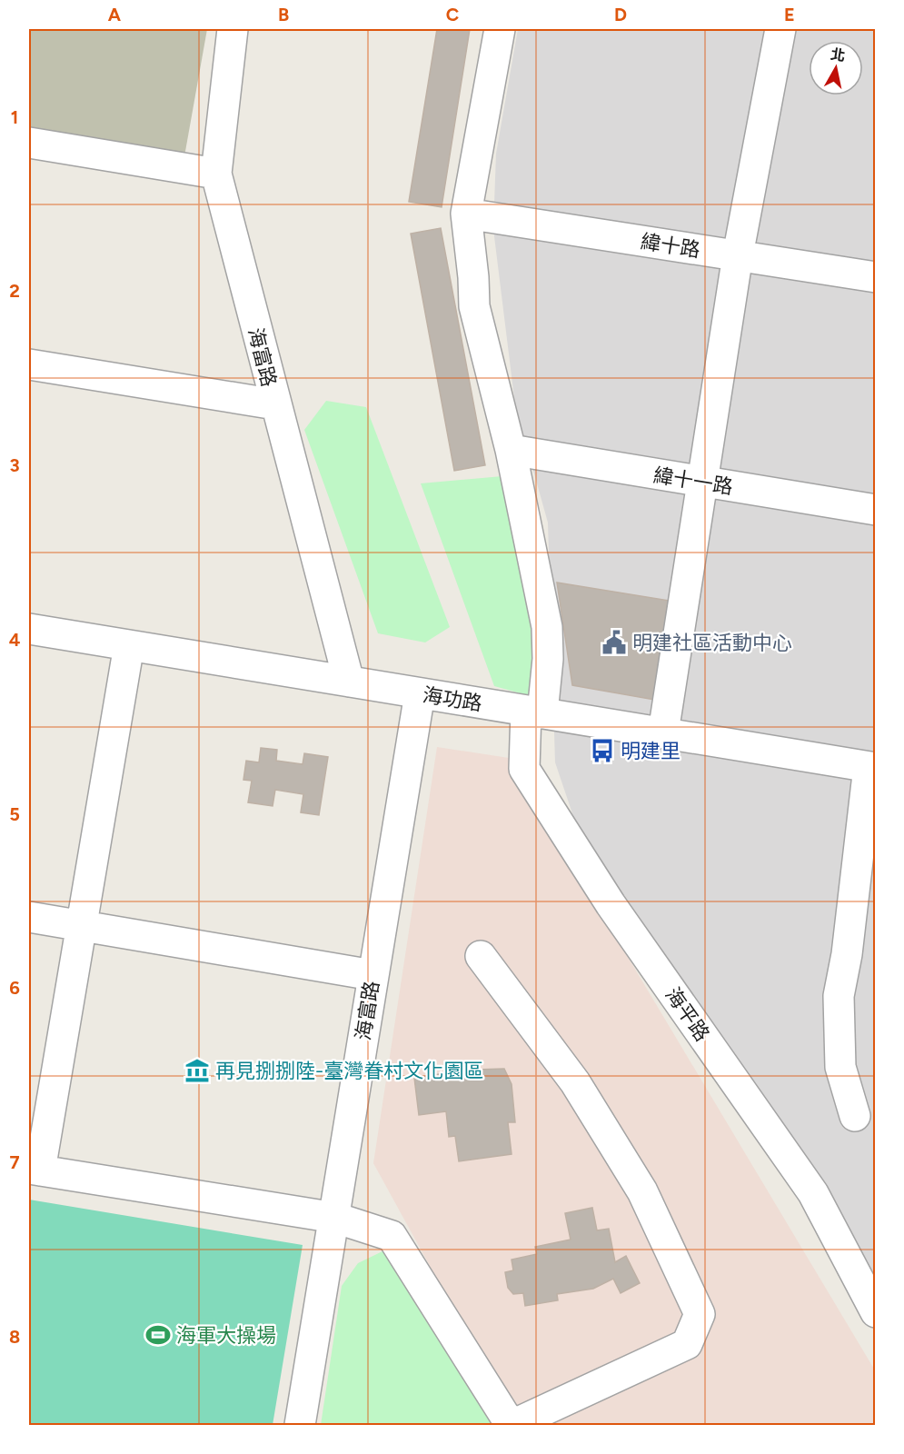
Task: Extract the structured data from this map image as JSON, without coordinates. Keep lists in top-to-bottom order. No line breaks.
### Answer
{"streets":{"street":["緯十路","海富路","緯十一路","海功路","海平路"]},"crossings":[["緯十路","海平路"],["海富路","海功路"],["緯十一路","海平路"],["海功路","海平路"]],"places":{"public building":["明建社區活動中心"],"bus stop":["明建里"],"museum":["再見捌捌陸-臺灣眷村文化園區"],"sports":["海軍大操場"]},"north":"top","grid":{"columns":["A","B","C","D","E"],"rows":["1","2","3","4","5","6","7","8"]}}
